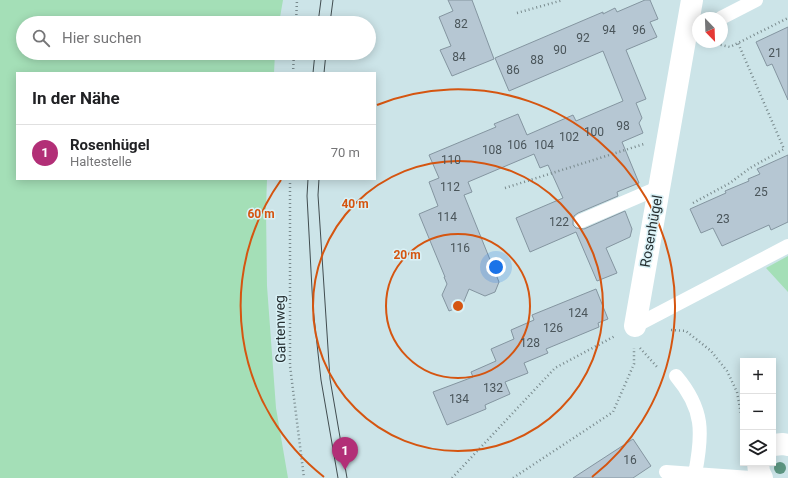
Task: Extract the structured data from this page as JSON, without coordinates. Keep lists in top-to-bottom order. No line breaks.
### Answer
{"streets":{"street":["Rosenhügel"],"path":["Gartenweg"]},"house_numbers":["82","94","96","92","90","21","84","88","86","98","100","102","106","104","108","110","112","25","114","23","122","116","124","126","128","132","134","16"],"north":"bottom right","page":{"search":"Hier suchen","heading":"In der Nähe","list":[{"mark":"1","name":"Rosenhügel","note":"Haltestelle","value":"70 m"}],"map_buttons":["+","−"],"pins":"1"},"rings":["40 m","60 m","20 m"]}
